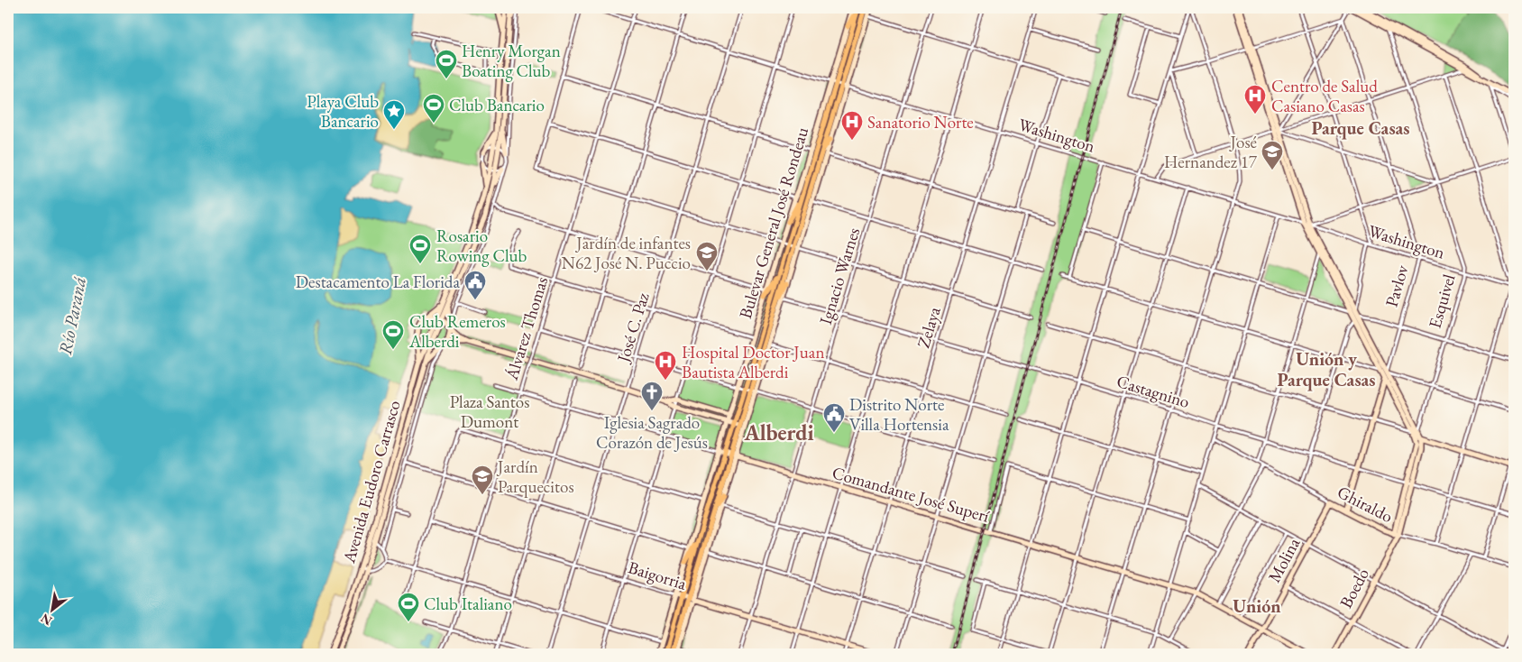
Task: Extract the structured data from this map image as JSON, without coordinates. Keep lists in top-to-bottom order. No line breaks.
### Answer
{"streets":{"main road":["Bulevar General José Rondeau","Pavlov","Esquivel","Avenida Eudoro Carrasco","Comandante José Superí","Ghiraldo","Molina","Baigorria","Boedo"],"street":["Washington","Ignacio Warnes","José C. Paz","Zelaya","Álvarez Thomas","Castagnino"]},"crossings":[["Washington","Bulevar General José Rondeau"],["Washington","Ignacio Warnes"],["Washington","Pavlov"],["Washington","Esquivel"],["Washington","José C. Paz"],["Washington","Zelaya"],["Washington","Álvarez Thomas"],["Bulevar General José Rondeau","Castagnino"],["Bulevar General José Rondeau","Comandante José Superí"],["Bulevar General José Rondeau","Baigorria"],["Ignacio Warnes","Castagnino"],["Ignacio Warnes","Comandante José Superí"],["Ignacio Warnes","Baigorria"],["Pavlov","Castagnino"],["Pavlov","Ghiraldo"],["Esquivel","Castagnino"],["Esquivel","Ghiraldo"],["Esquivel","Boedo"],["José C. Paz","Comandante José Superí"],["José C. Paz","Baigorria"],["Zelaya","Castagnino"],["Zelaya","Comandante José Superí"],["Zelaya","Baigorria"],["Álvarez Thomas","Comandante José Superí"],["Álvarez Thomas","Baigorria"],["Comandante José Superí","Molina"],["Ghiraldo","Molina"],["Ghiraldo","Boedo"]],"districts":["Parque Casas","Unión y Parque Casas","Alberdi","Unión"],"water":["Río Paraná"],"parks":["Plaza Santos Dumont"],"places":{"sports":["Henry Morgan Boating Club","Club Bancario","Rosario Rowing Club","Club Remeros Alberdi","Club Italiano"],"hospital":["Centro de Salud Casiano Casas","Sanatorio Norte","Hospital Doctor Juan Bautista Alberdi"],"place":["Playa Club Bancario"],"school or university":["José Hernandez 17","Jardín de infantes N62 José N. Puccio","Jardín Parquecitos"],"public building":["Destacamento La Florida","Distrito Norte Villa Hortensia"],"church":["Iglesia Sagrado Corazón de Jesús"]},"north":"bottom left"}
